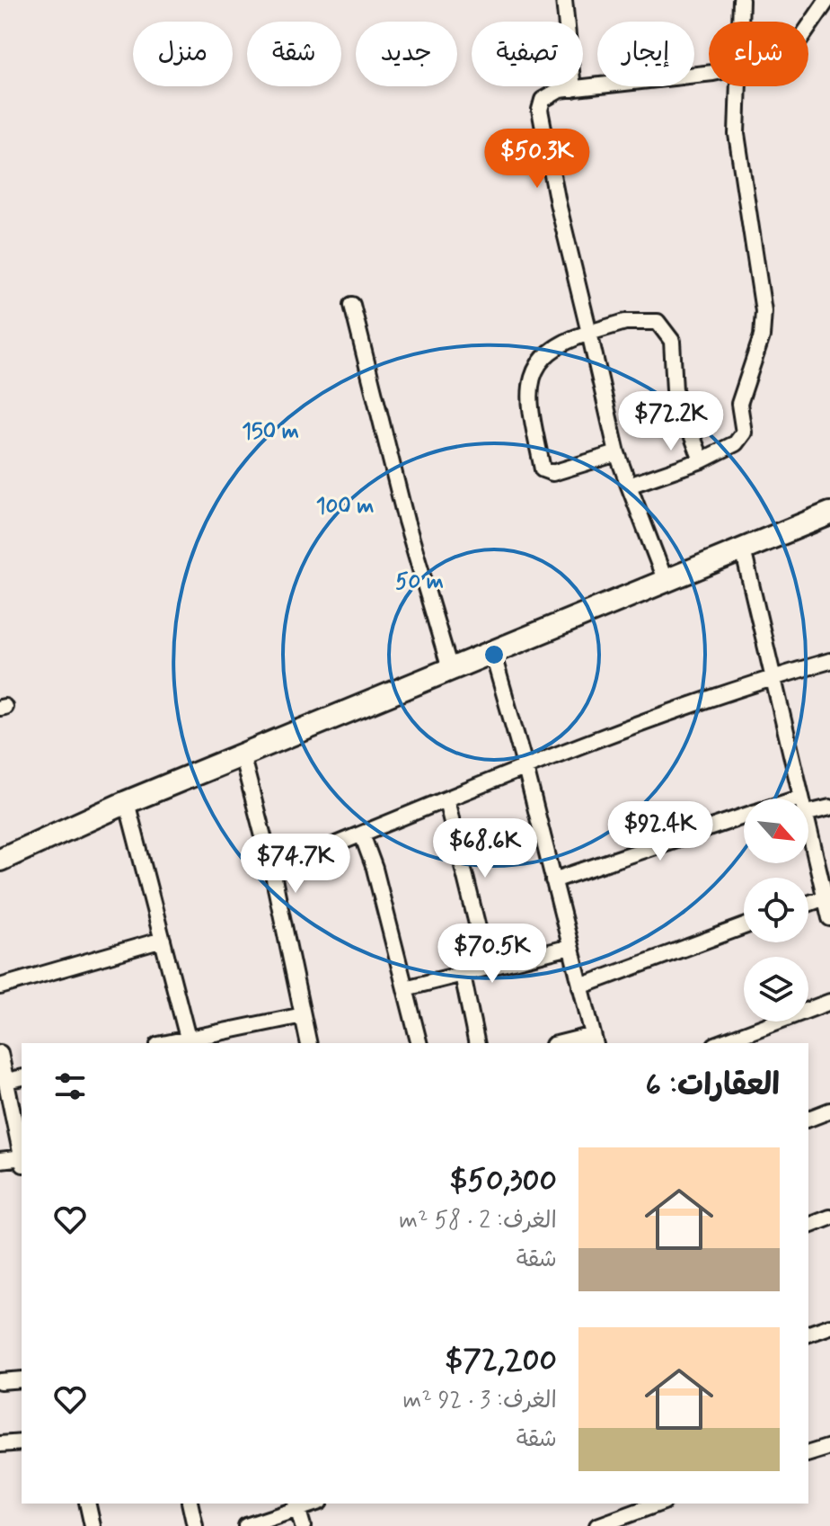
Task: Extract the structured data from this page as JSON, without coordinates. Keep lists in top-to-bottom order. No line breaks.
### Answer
{"north":"bottom right","page":{"chip":["شراء","إيجار","تصفية","جديد","شقة","منزل"],"price":["$50.3K","$72.2K","$92.4K","$68.6K","$74.7K","$70.5K"],"heading":"العقارات: 6","list":[{"name":"$50,300","note":"الغرف: 2 · 58 m² · شقة"},{"name":"$72,200","note":"الغرف: 3 · 92 m² · شقة"}]},"rings":["150 m","100 m","50 m"]}
